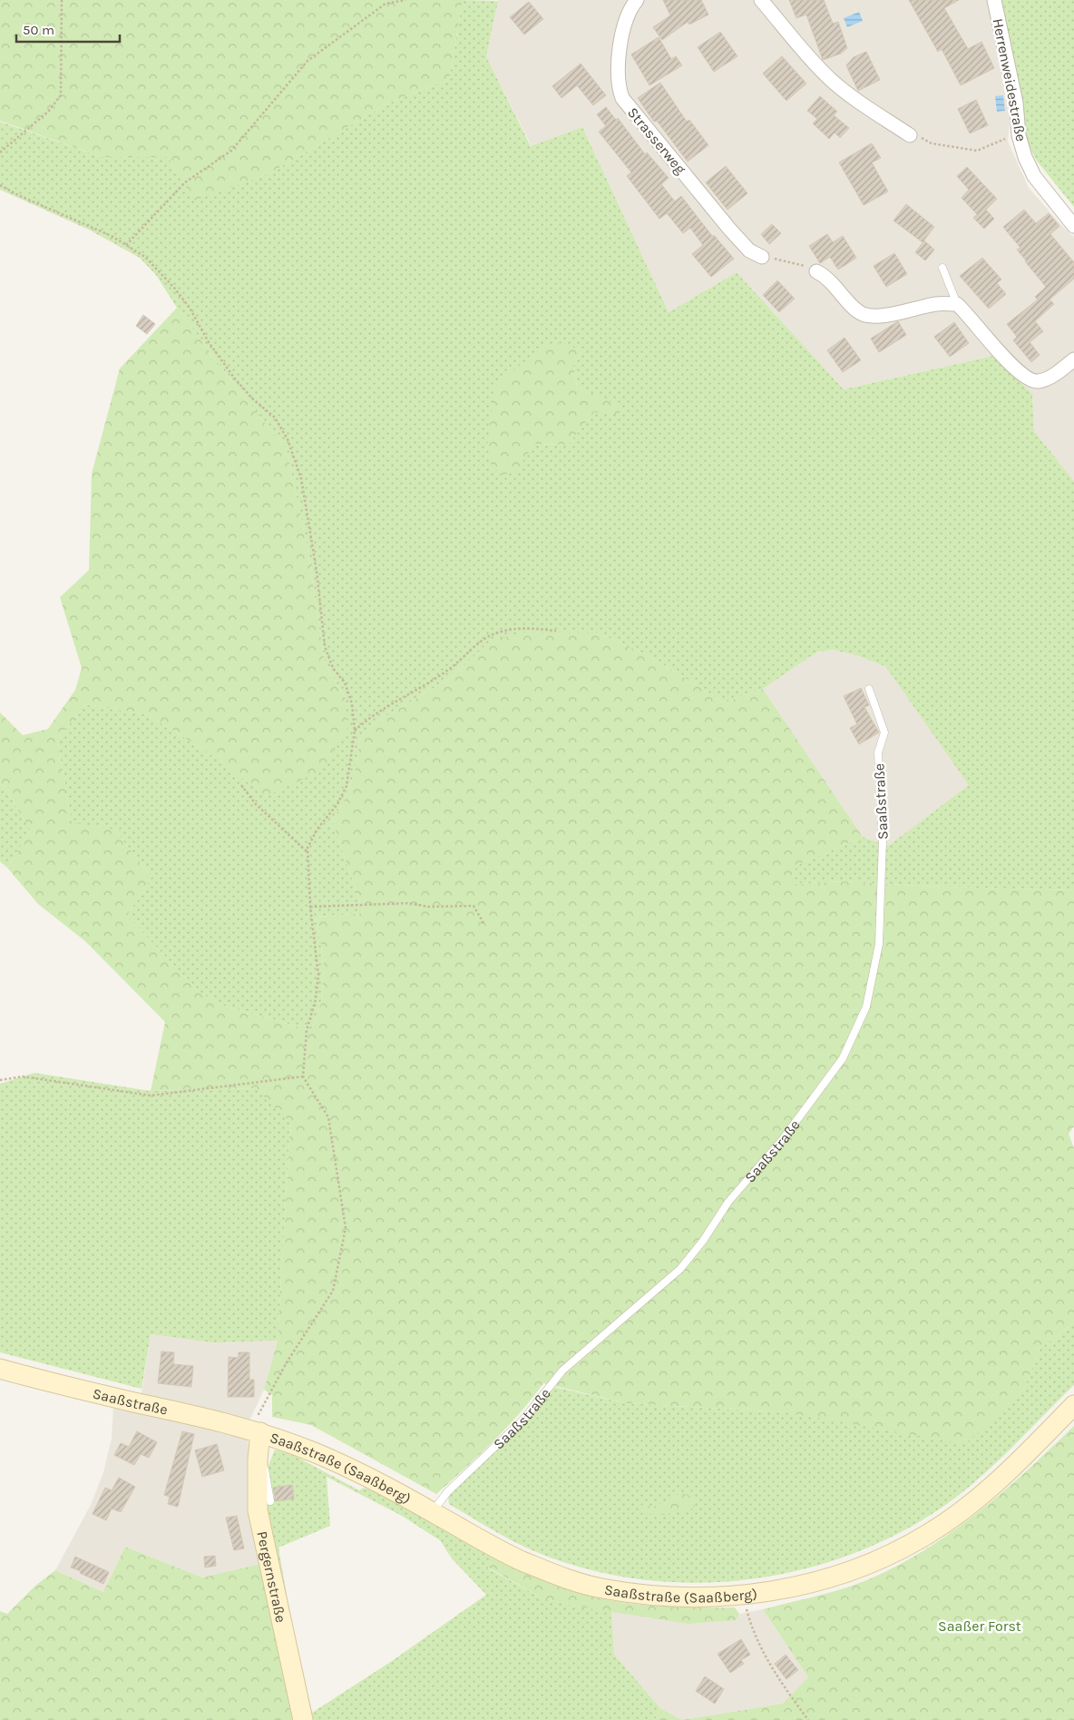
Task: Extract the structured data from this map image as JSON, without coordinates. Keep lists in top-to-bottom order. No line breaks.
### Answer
{"streets":{"street":["Herrenweidestraße","Strasserweg","Saaßstraße","Saaßstraße (Saaßberg)","Pergernstraße"]},"crossings":[["Saaßstraße","Saaßstraße (Saaßberg)"],["Saaßstraße","Pergernstraße"],["Saaßstraße (Saaßberg)","Pergernstraße"]],"parks":["Saaßer Forst"],"scale_bar":"50 m"}
